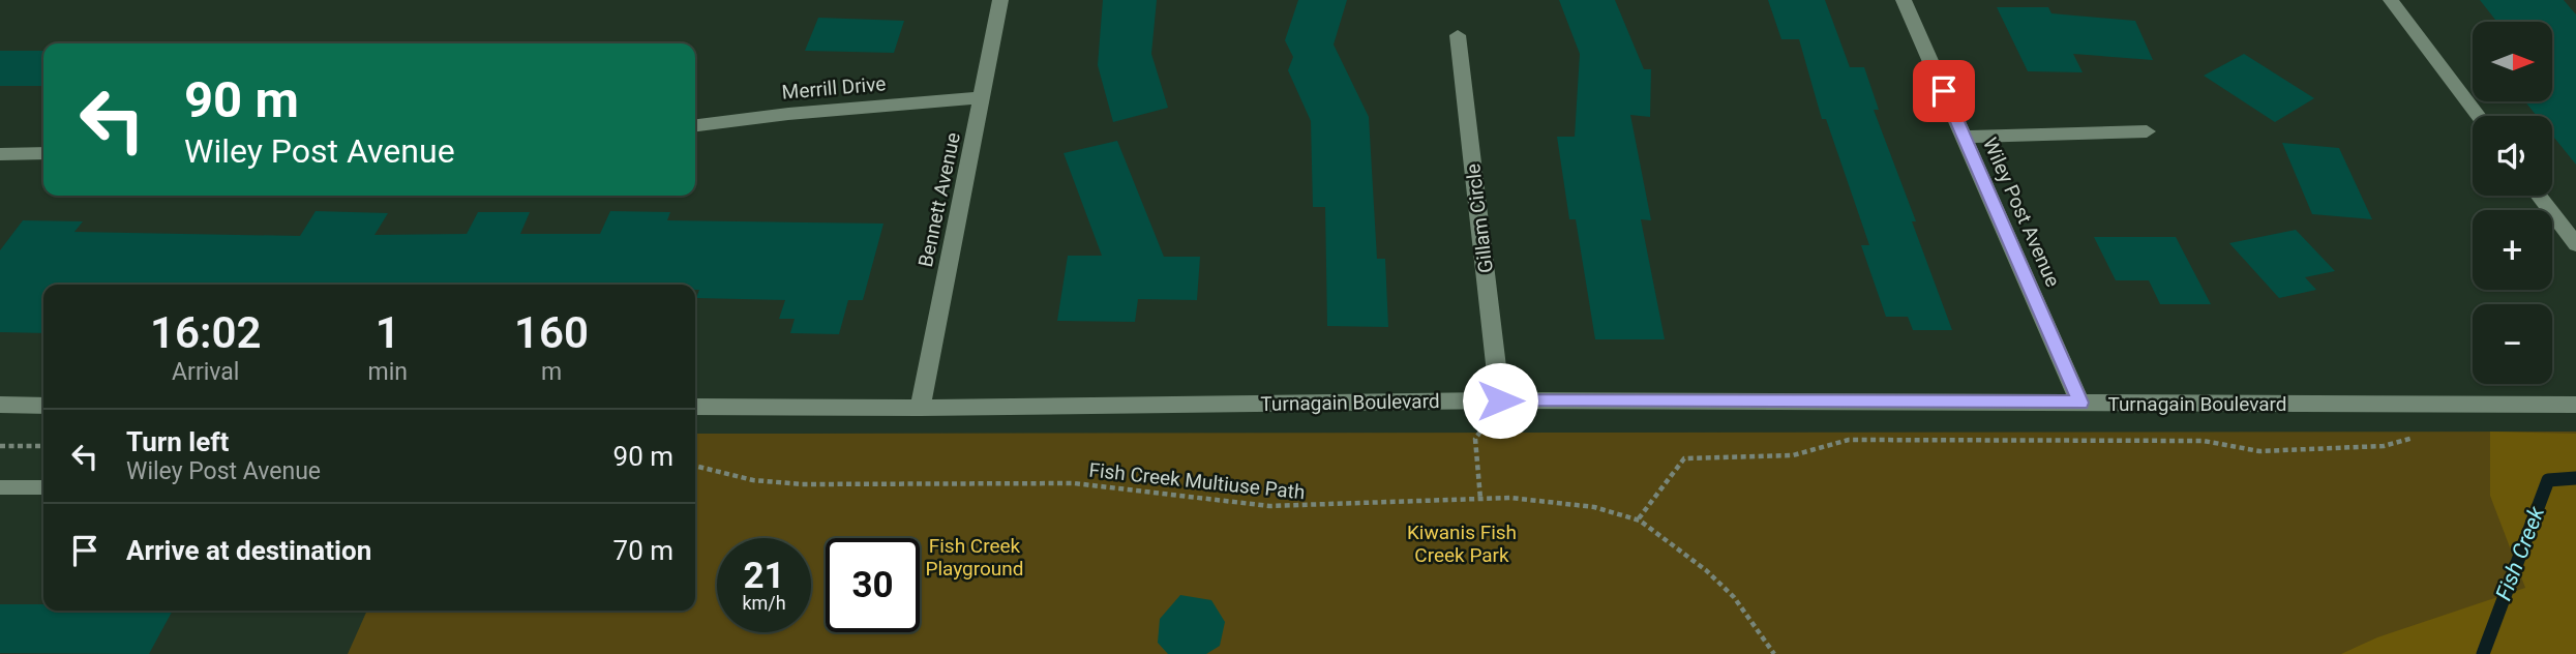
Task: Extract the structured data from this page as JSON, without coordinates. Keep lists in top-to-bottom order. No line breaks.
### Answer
{"streets":{"street":["Merrill Drive","Bennett Avenue","Wiley Post Avenue","Gillam Circle","Turnagain Boulevard"],"path":["Fish Creek Multiuse Path"]},"crossings":[["Merrill Drive","Bennett Avenue"],["Bennett Avenue","Turnagain Boulevard"],["Wiley Post Avenue","Turnagain Boulevard"],["Gillam Circle","Turnagain Boulevard"]],"water":["Fish Creek"],"parks":["Kiwanis Fish Creek Park","Fish Creek Playground"],"north":"right","page":{"map_buttons":["+","−"],"turn":["90 m","Wiley Post Avenue"],"eta":["16:02","Arrival","1","min","160","m"],"list":[{"name":"Turn left","note":"Wiley Post Avenue","value":"90 m"},{"name":"Arrive at destination","value":"70 m"}],"speed":"21 km/h","limit":"30"}}
